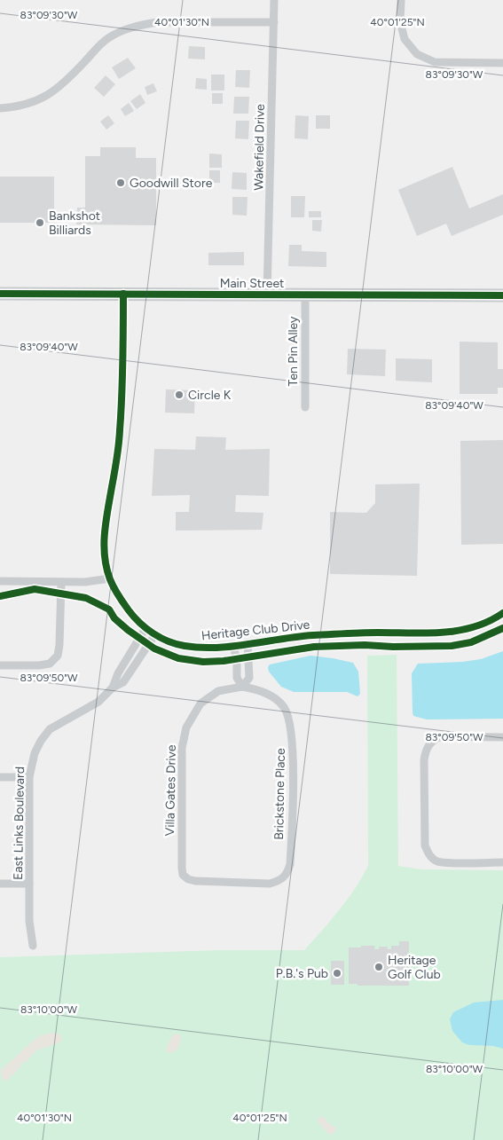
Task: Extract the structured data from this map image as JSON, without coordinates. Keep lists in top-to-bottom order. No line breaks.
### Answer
{"streets":{"main road":["Main Street"],"street":["Wakefield Drive","Ten Pin Alley","Heritage Club Drive","Villa Gates Drive","Brickstone Place","East Links Boulevard"]},"crossings":[["Wakefield Drive","Main Street"],["Main Street","Ten Pin Alley"],["Main Street","Heritage Club Drive"],["Heritage Club Drive","East Links Boulevard"],["Villa Gates Drive","Brickstone Place"]],"places":["Goodwill Store","Bankshot Billiards","Circle K","Heritage Golf Club","P.B.'s Pub"],"coordinates":["83°09'30\"W","40°01'30\"N","40°01'25\"N","83°09'40\"W","83°09'50\"W","83°10'00\"W"]}
